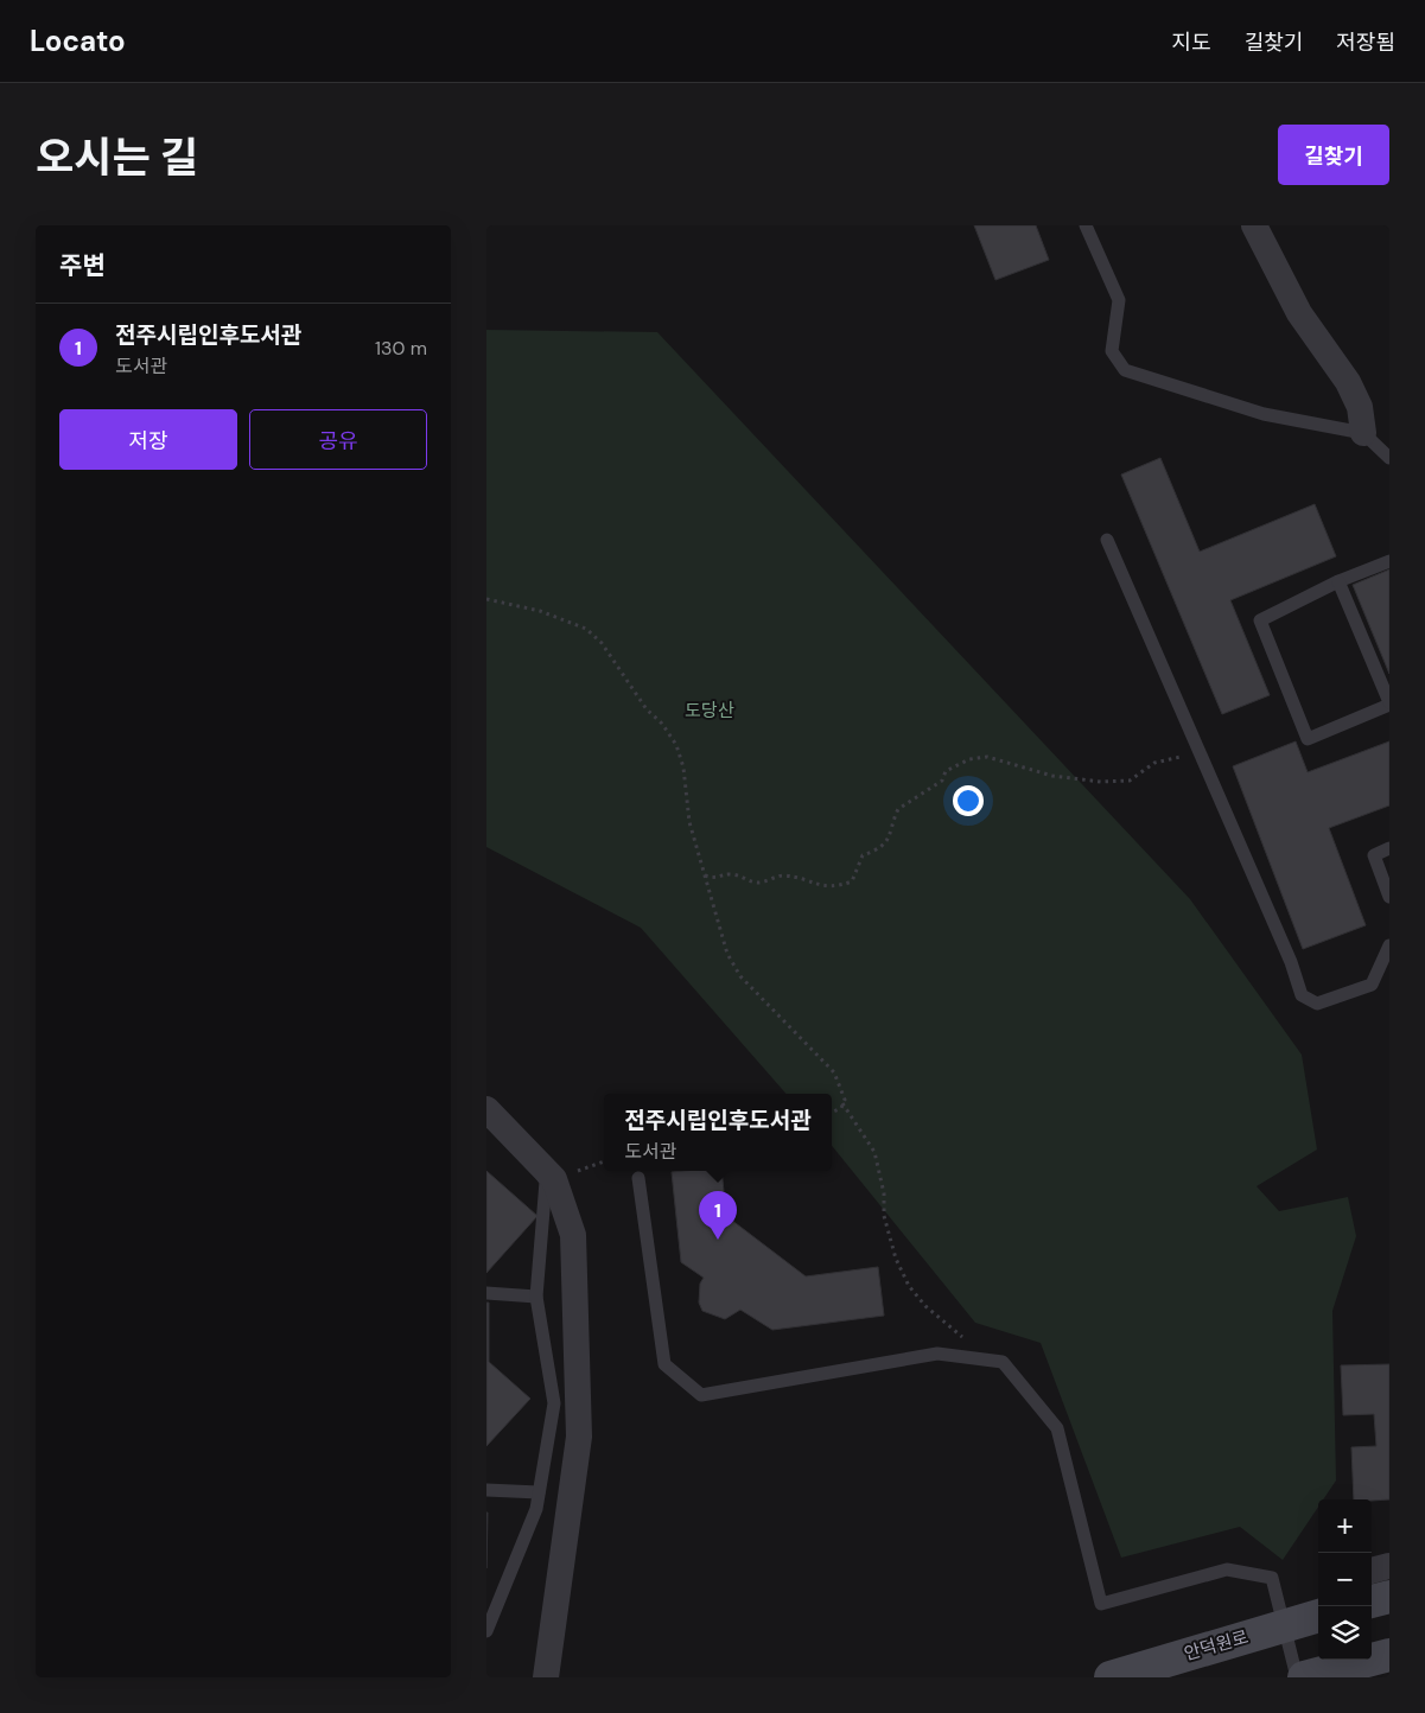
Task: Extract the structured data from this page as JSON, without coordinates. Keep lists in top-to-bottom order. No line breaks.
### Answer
{"streets":{"street":["안덕원로"]},"parks":["도당산"],"page":{"header":"Locato","nav":["지도","길찾기","저장됨"],"title":"오시는 길","buttons":["길찾기",["저장","공유"]],"heading":"주변","list":[{"mark":"1","name":"전주시립인후도서관","note":"도서관","value":"130 m"}],"popup":["전주시립인후도서관","도서관"],"pins":"1","map_buttons":["+","−"]}}
